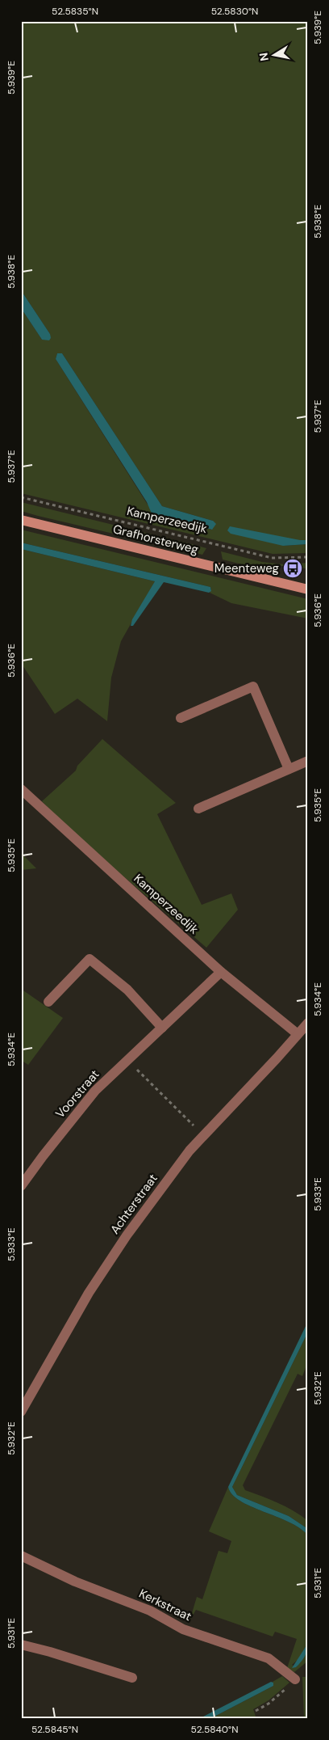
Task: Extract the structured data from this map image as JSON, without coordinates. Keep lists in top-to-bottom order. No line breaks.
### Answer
{"streets":{"main road":["Grafhorsterweg"],"street":["Kamperzeedijk","Voorstraat","Achterstraat","Kerkstraat"]},"crossings":[["Kamperzeedijk","Voorstraat"],["Kamperzeedijk","Achterstraat"]],"places":{"bus stop":["Meenteweg"]},"north":"left","coordinates":["52.5835°N","52.5830°N","5.939°E","5.938°E","5.937°E","5.936°E","5.935°E","5.934°E","5.933°E","5.932°E","5.931°E","52.5845°N","52.5840°N"]}
